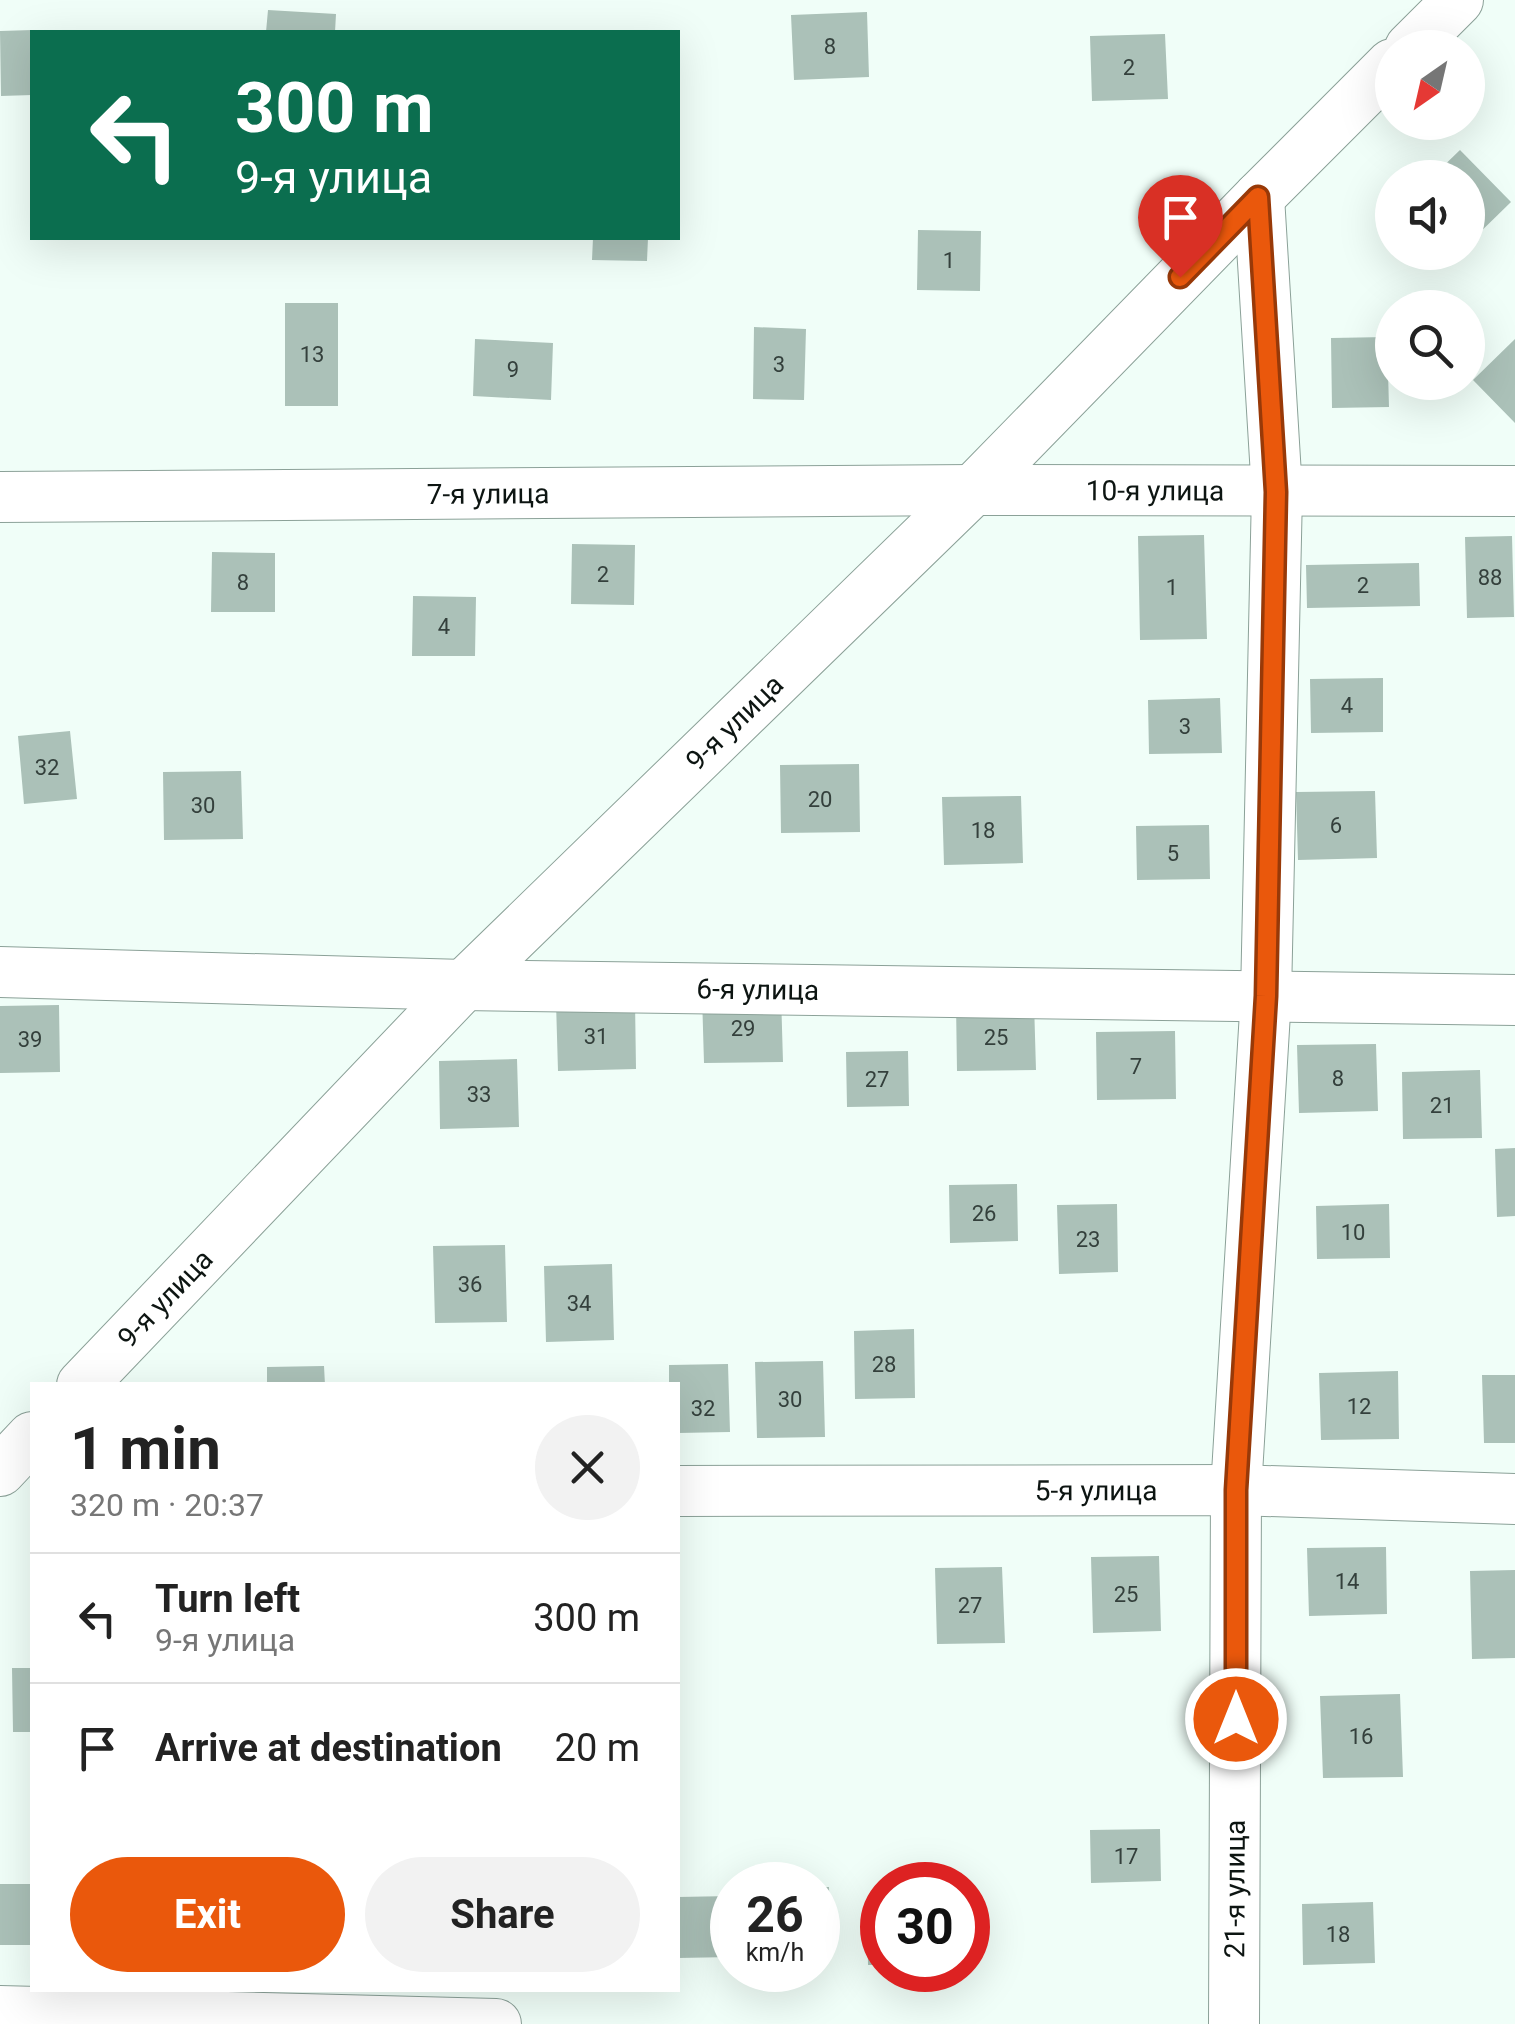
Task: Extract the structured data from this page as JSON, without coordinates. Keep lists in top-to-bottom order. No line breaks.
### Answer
{"streets":{"street":["10-я улица","7-я улица","9-я улица","6-я улица","5-я улица","21-я улица"]},"crossings":[["10-я улица","7-я улица"],["10-я улица","9-я улица"],["10-я улица","21-я улица"],["7-я улица","9-я улица"],["9-я улица","6-я улица"],["9-я улица","21-я улица"],["6-я улица","21-я улица"],["5-я улица","21-я улица"]],"house_numbers":["8","2","1","13","3","9","2","88","8","2","1","4","4","3","32","20","30","6","18","5","29","31","25","39","7","8","27","33","21","26","10","23","36","34","28","30","12","32","14","25","27","16","17","18"],"north":"bottom left","page":{"turn":["300 m","9-я улица"],"heading":["1 min","320 m · 20:37"],"list":[{"name":"Turn left","note":"9-я улица","value":"300 m"},{"name":"Arrive at destination","value":"20 m"}],"buttons":["Exit","Share"],"speed":"26 km/h","limit":"30"}}
